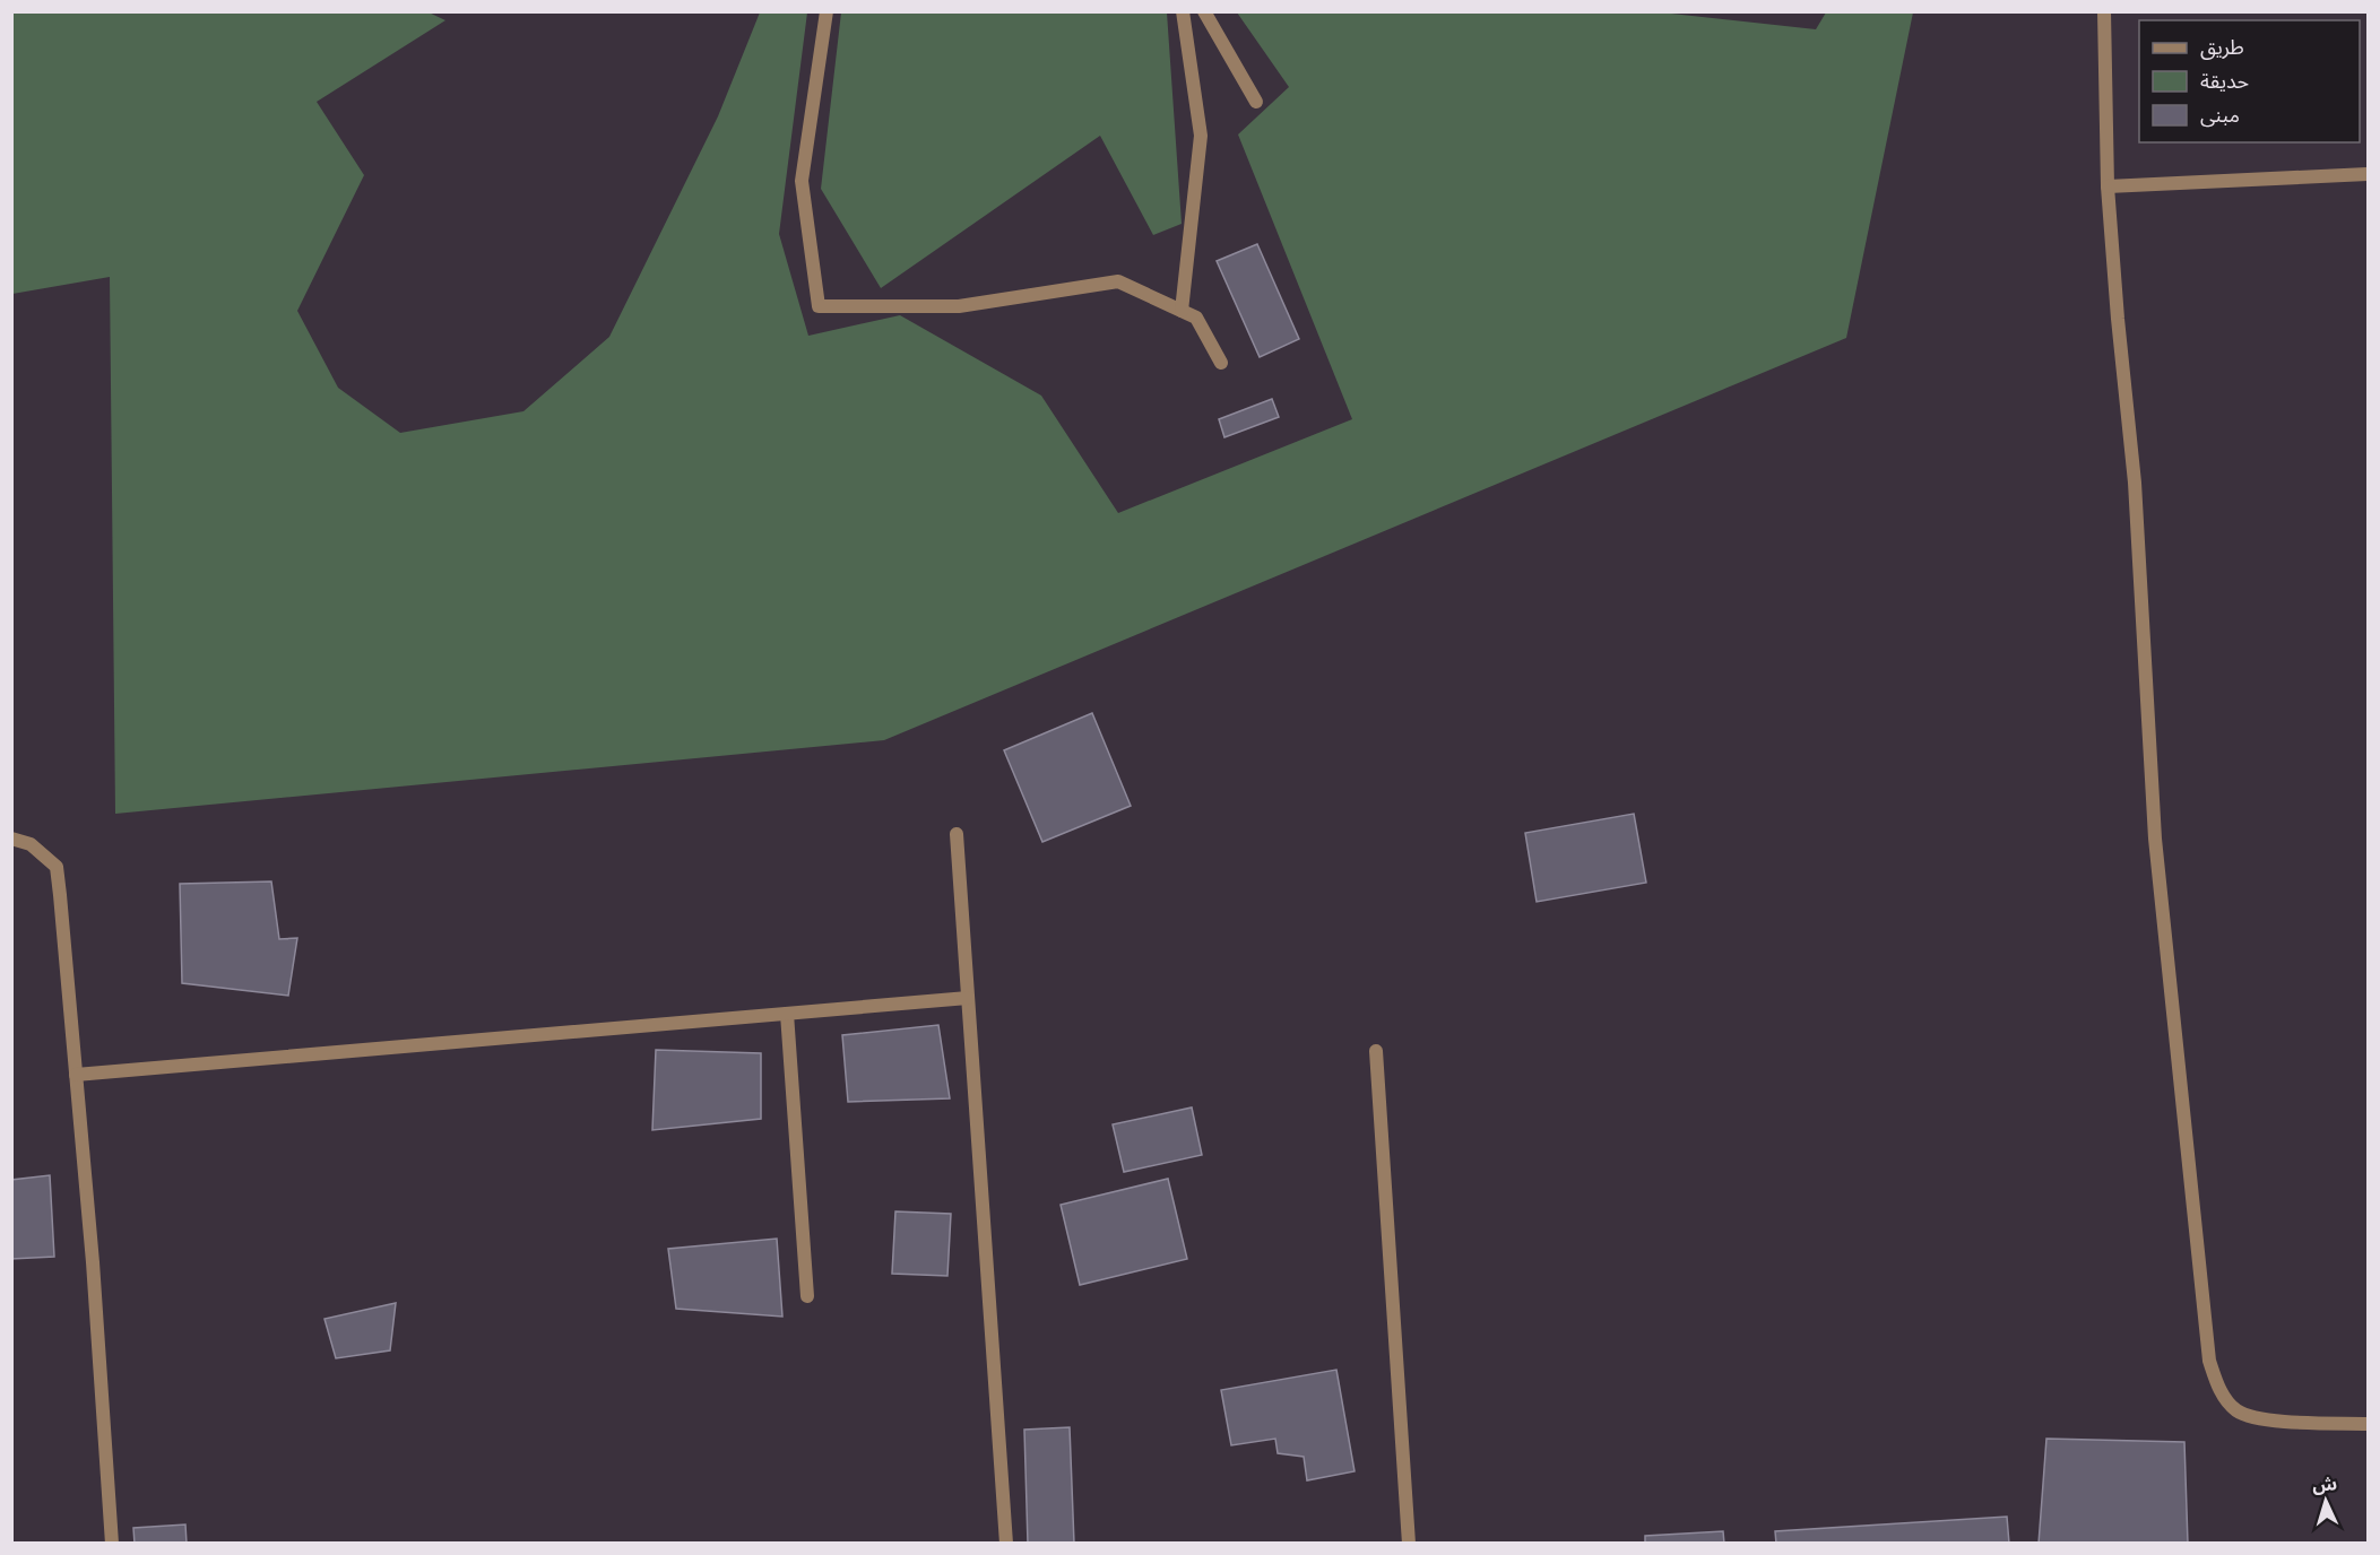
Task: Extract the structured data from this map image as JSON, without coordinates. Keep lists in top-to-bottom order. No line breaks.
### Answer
{"legend":["طريق","حديقة","مبنى"],"north":"top"}
